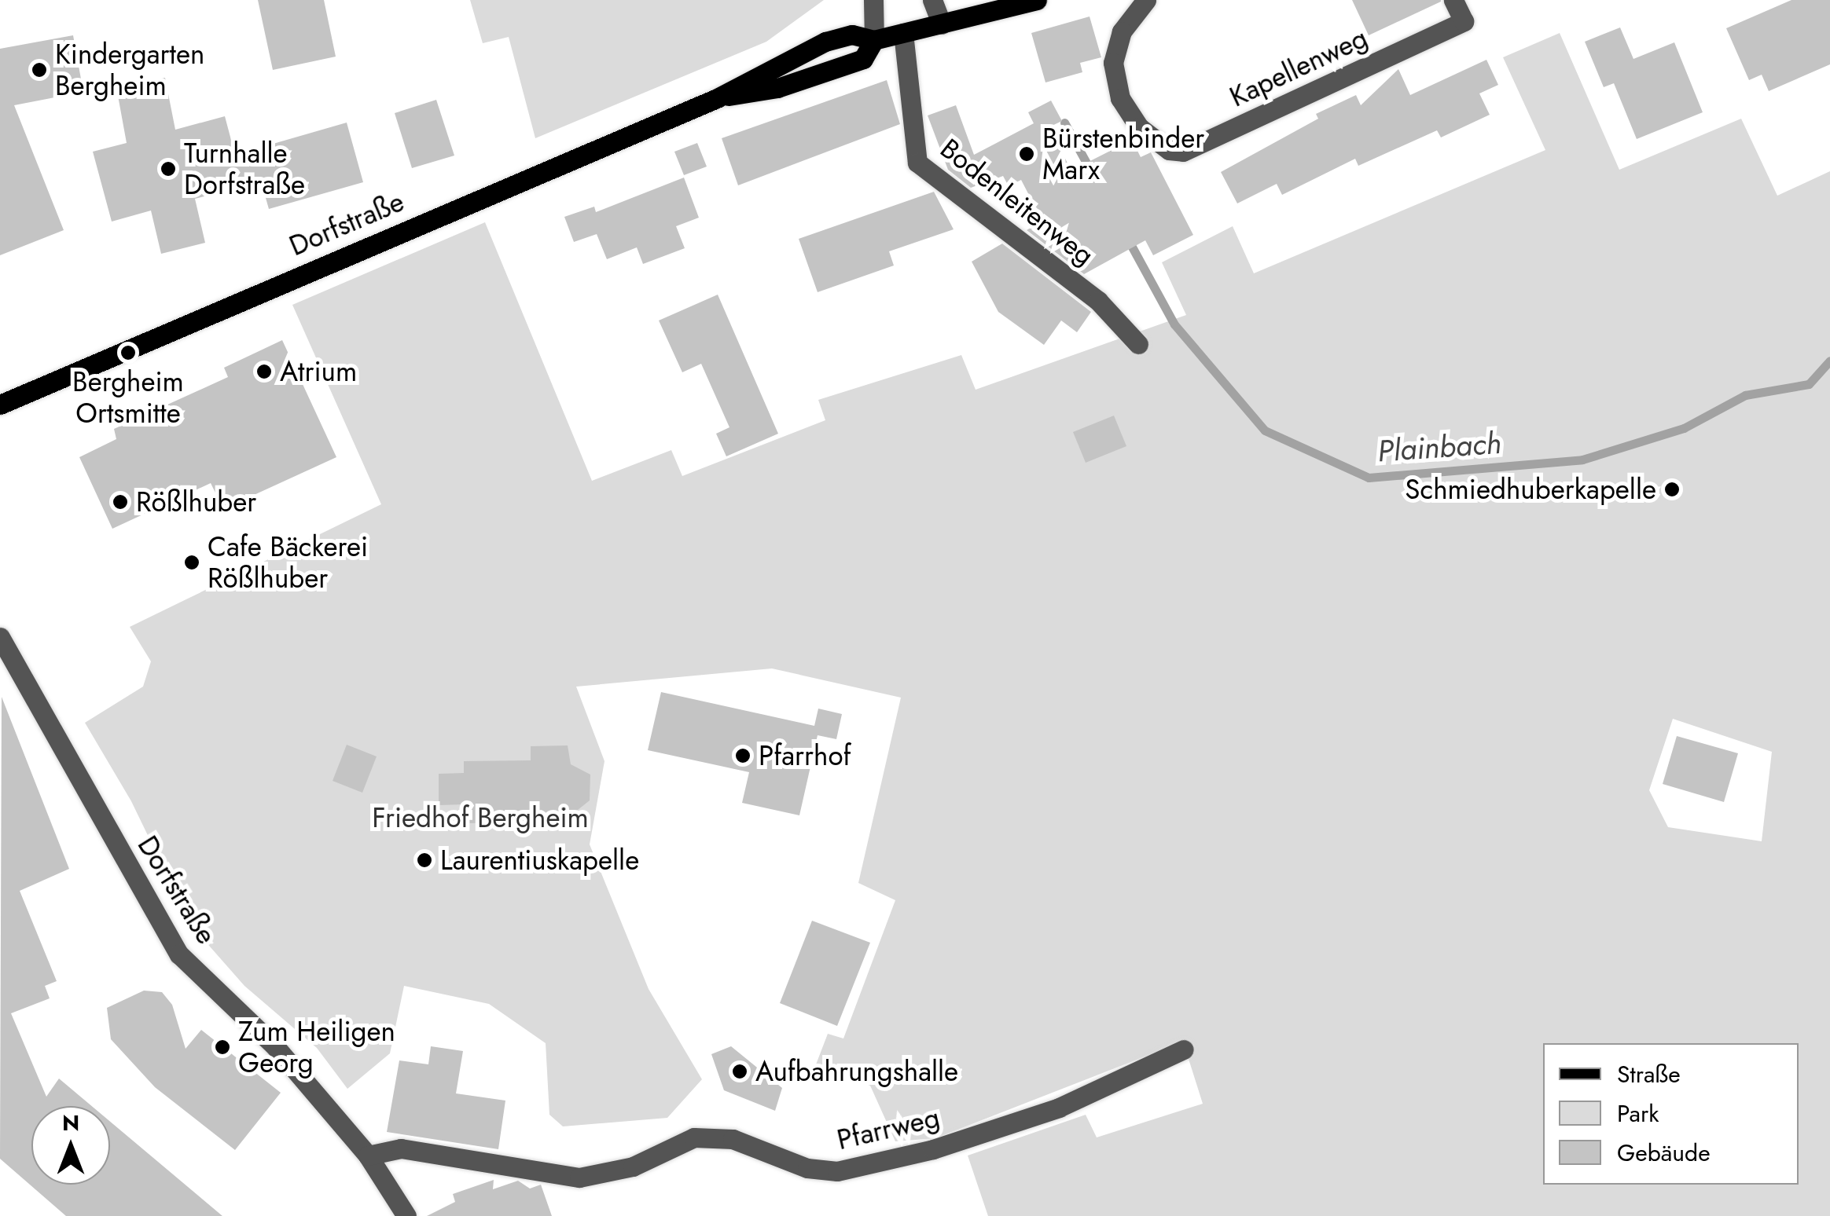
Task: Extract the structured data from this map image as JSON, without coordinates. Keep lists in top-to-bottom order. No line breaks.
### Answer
{"streets":{"main road":["Dorfstraße"],"street":["Kapellenweg","Bodenleitenweg","Pfarrweg"]},"crossings":[["Bodenleitenweg","Dorfstraße"],["Dorfstraße","Pfarrweg"]],"water":["Plainbach"],"parks":["Friedhof Bergheim"],"places":["Kindergarten Bergheim","Bürstenbinder Marx","Turnhalle Dorfstraße","Bergheim Ortsmitte","Atrium","Schmiedhuberkapelle","Rößlhuber","Cafe Bäckerei Rößlhuber","Pfarrhof","Laurentiuskapelle","Zum Heiligen Georg","Aufbahrungshalle"],"legend":["Straße","Park","Gebäude"],"north":"top"}
